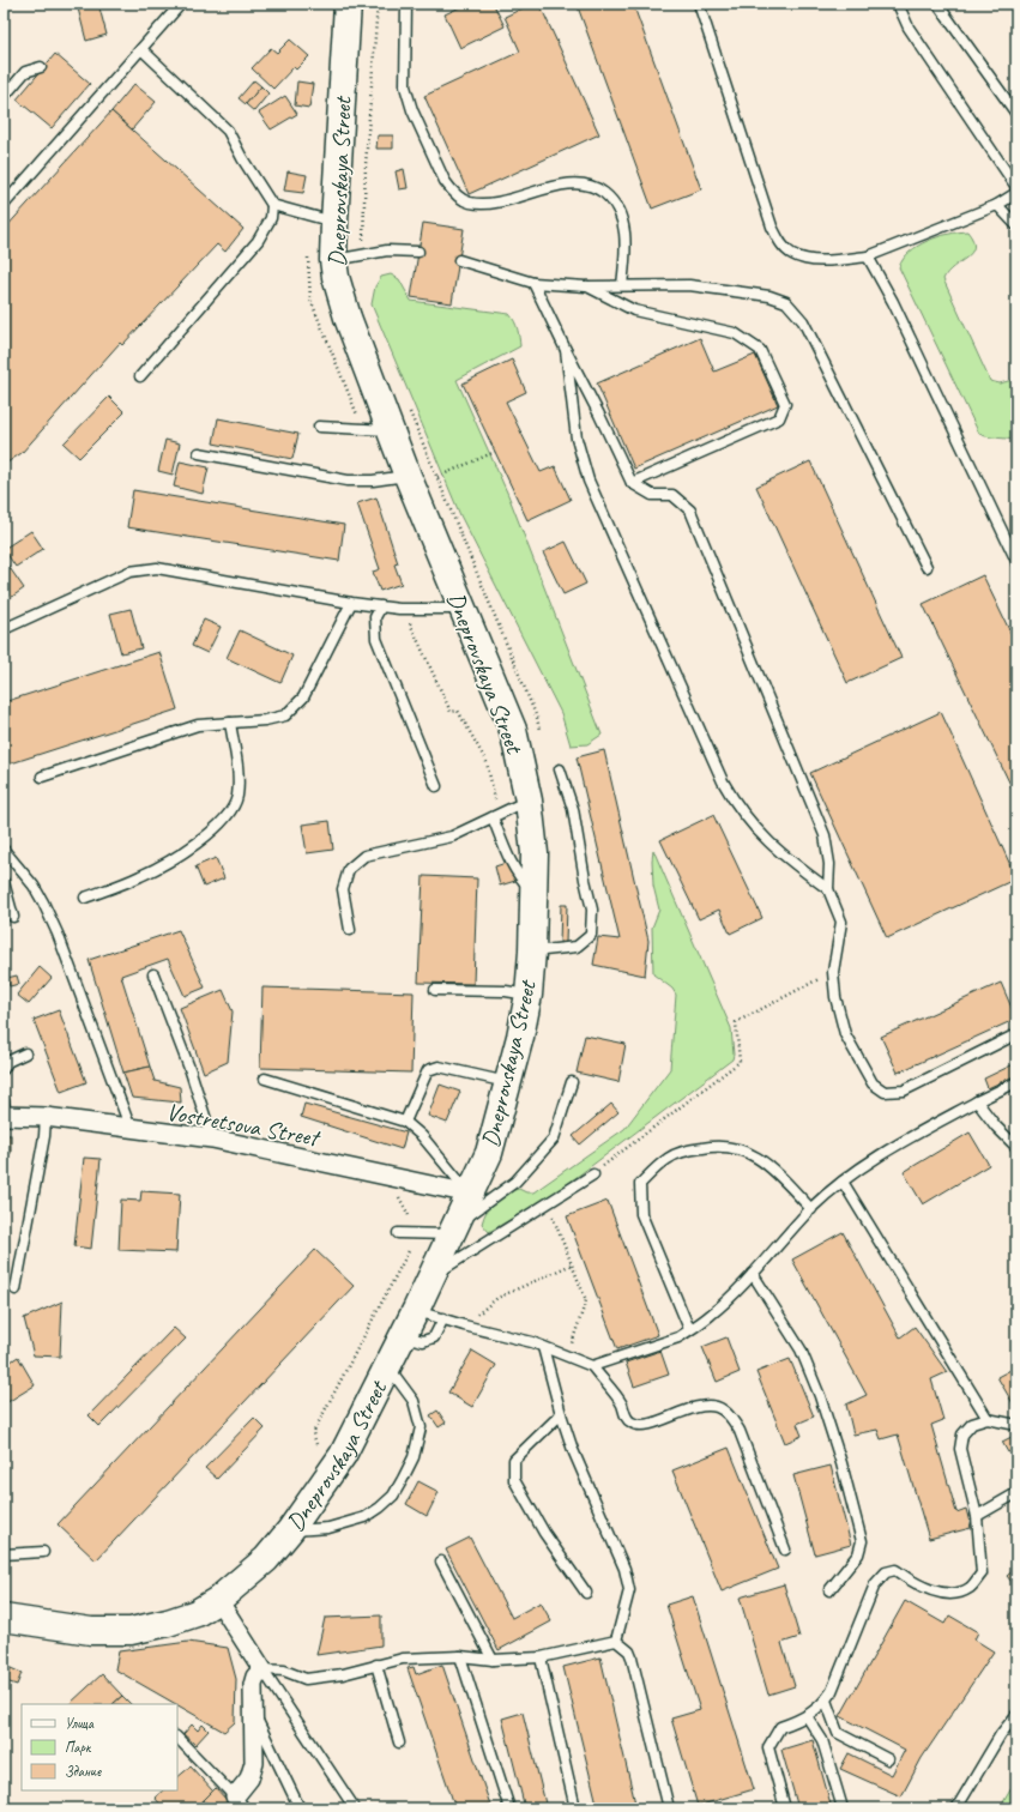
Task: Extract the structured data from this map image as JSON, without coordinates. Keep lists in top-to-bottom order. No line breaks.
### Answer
{"streets":{"main road":["Dneprovskaya Street"],"street":["Vostretsova Street"]},"crossings":[["Dneprovskaya Street","Vostretsova Street"]],"legend":["Улица","Парк","Здание"]}
